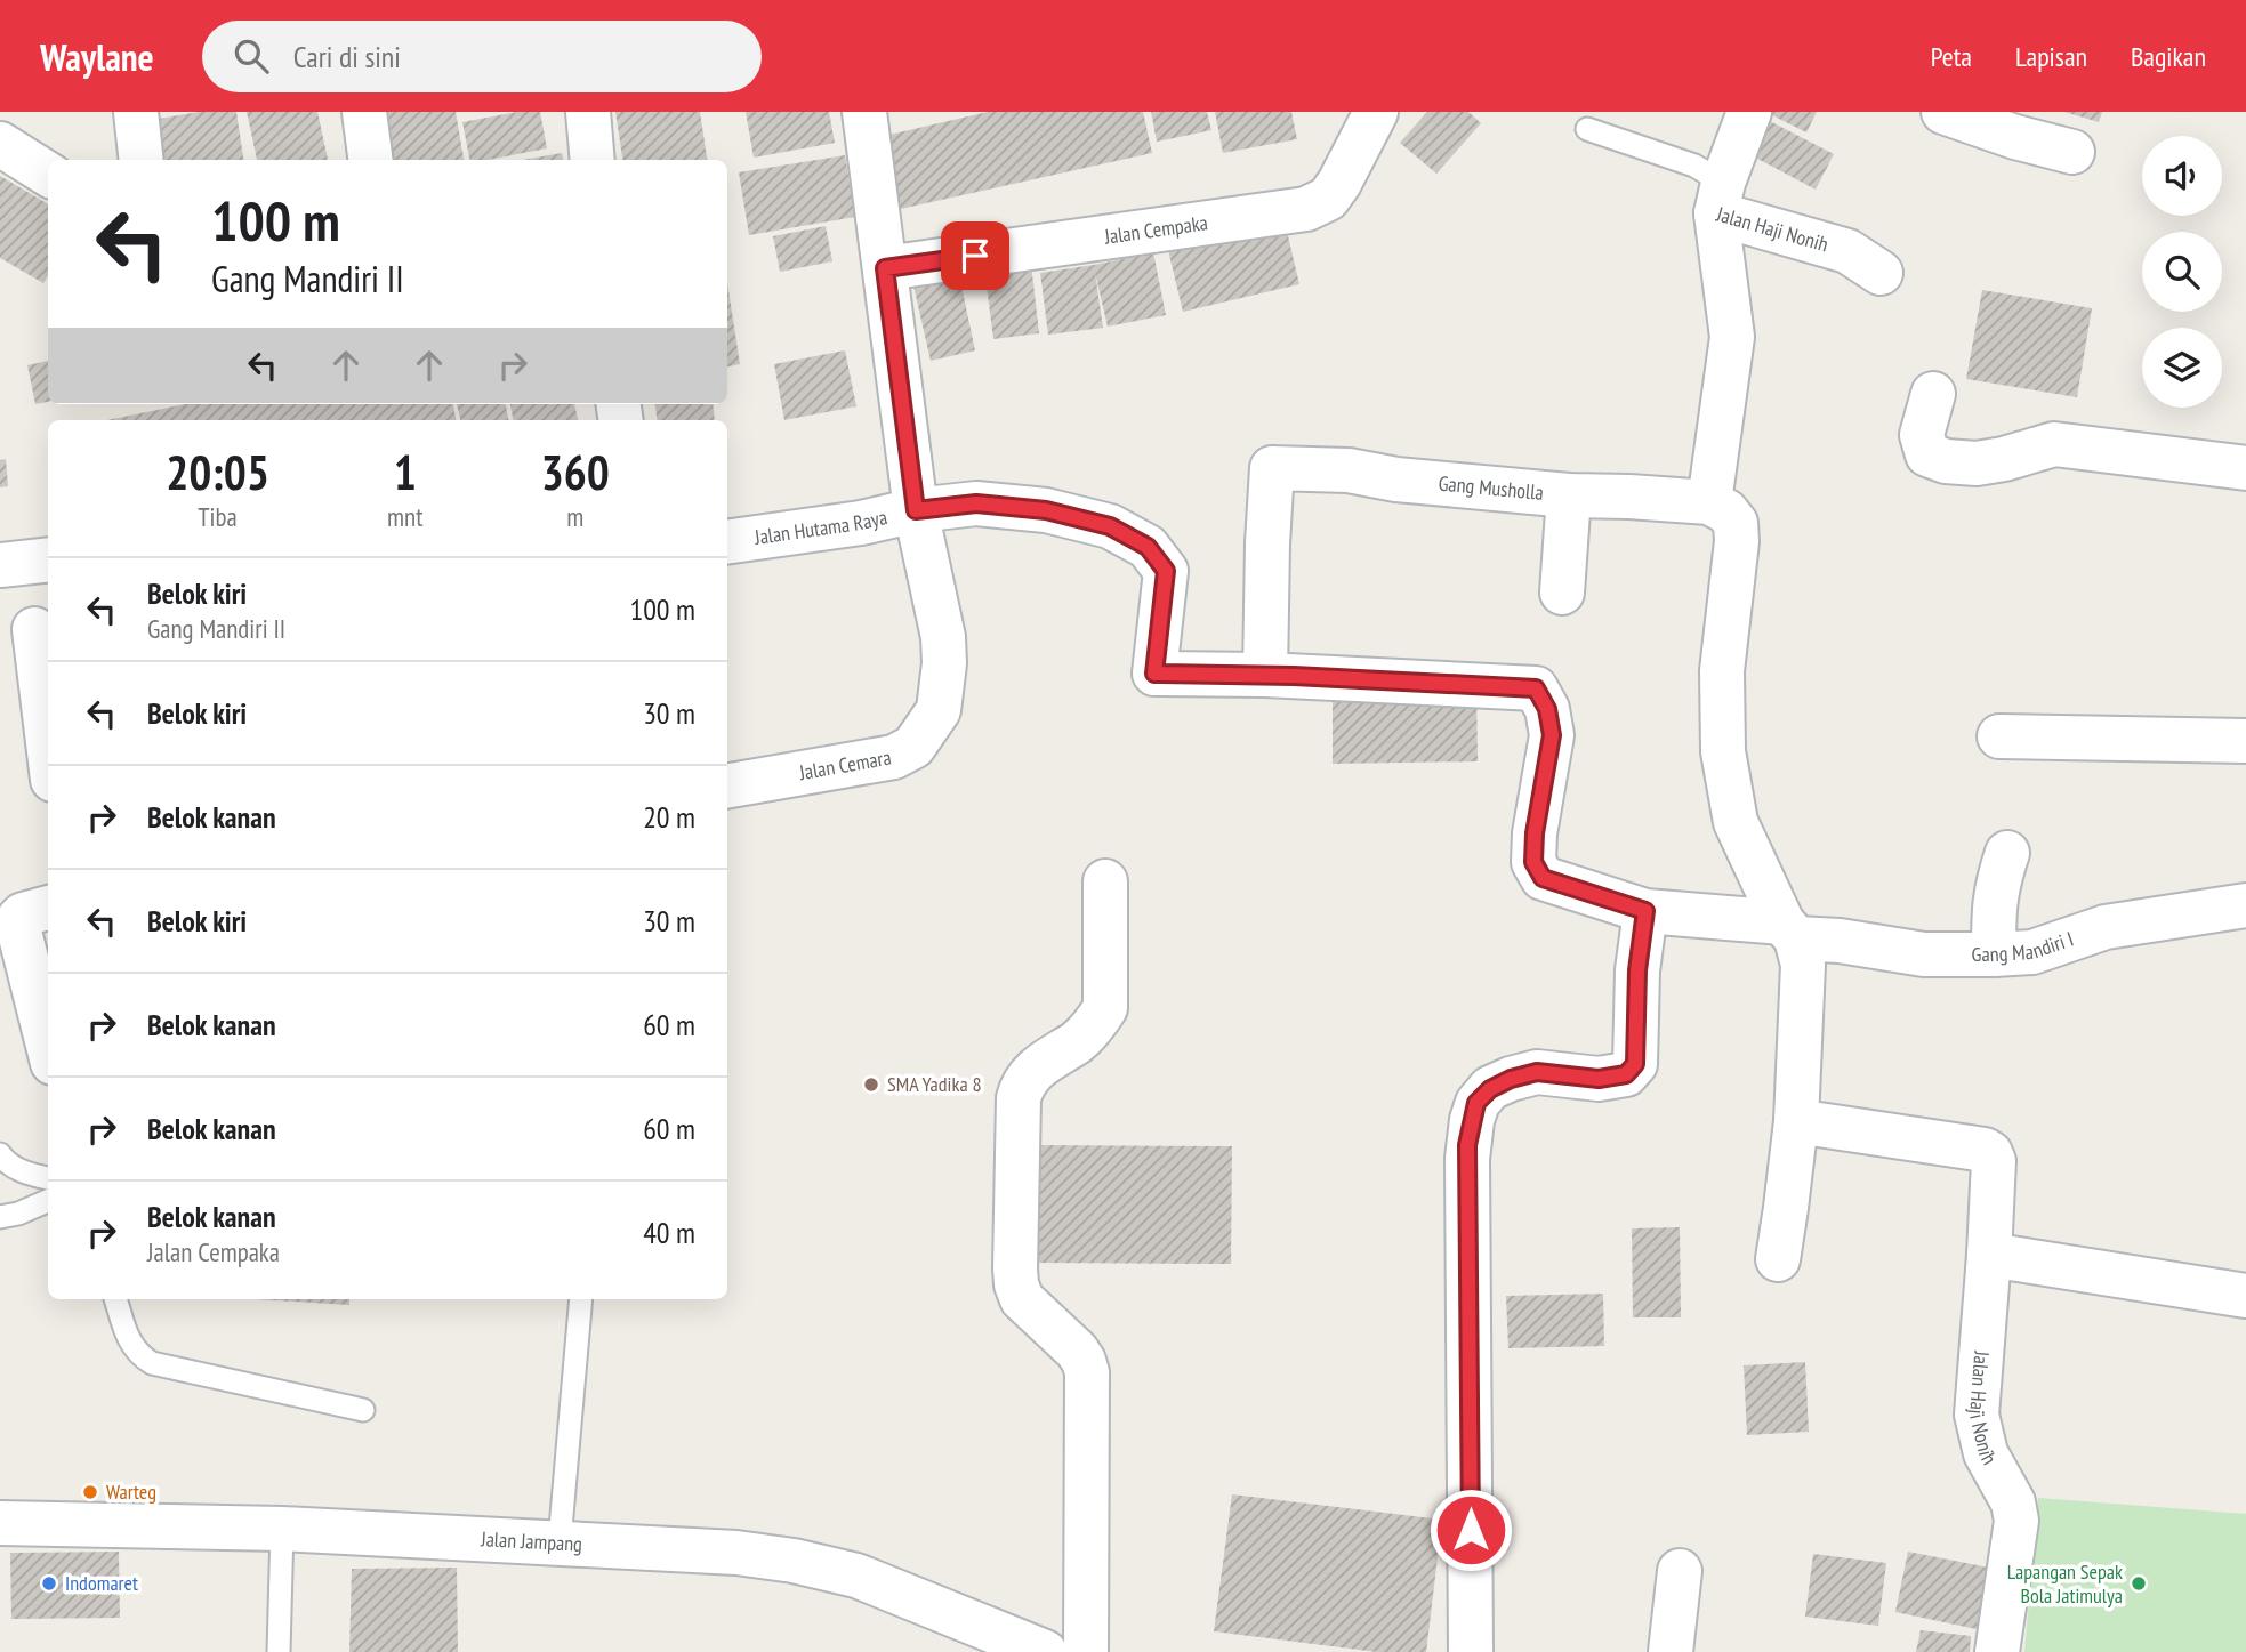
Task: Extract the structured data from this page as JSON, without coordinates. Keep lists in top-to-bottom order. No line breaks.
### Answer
{"streets":{"street":["Jalan Haji Nonih","Jalan Cempaka","Gang Musholla","Jalan Hutama Raya","Jalan Cemara","Gang Mandiri I","Jalan Jampang"]},"crossings":[["Jalan Cempaka","Jalan Cemara"],["Gang Musholla","Jalan Hutama Raya"],["Gang Musholla","Gang Mandiri I"],["Jalan Hutama Raya","Jalan Cemara"],["Jalan Hutama Raya","Gang Mandiri I"]],"places":["SMA Yadika 8","Warteg","Indomaret","Lapangan Sepak Bola Jatimulya"],"page":{"header":"Waylane","search":"Cari di sini","nav":["Peta","Lapisan","Bagikan"],"turn":["100 m","Gang Mandiri II"],"eta":["20:05","Tiba","1","mnt","360","m"],"list":[{"name":"Belok kiri","note":"Gang Mandiri II","value":"100 m"},{"name":"Belok kiri","value":"30 m"},{"name":"Belok kanan","value":"20 m"},{"name":"Belok kiri","value":"30 m"},{"name":"Belok kanan","value":"60 m"},{"name":"Belok kanan","value":"60 m"},{"name":"Belok kanan","note":"Jalan Cempaka","value":"40 m"}]}}
